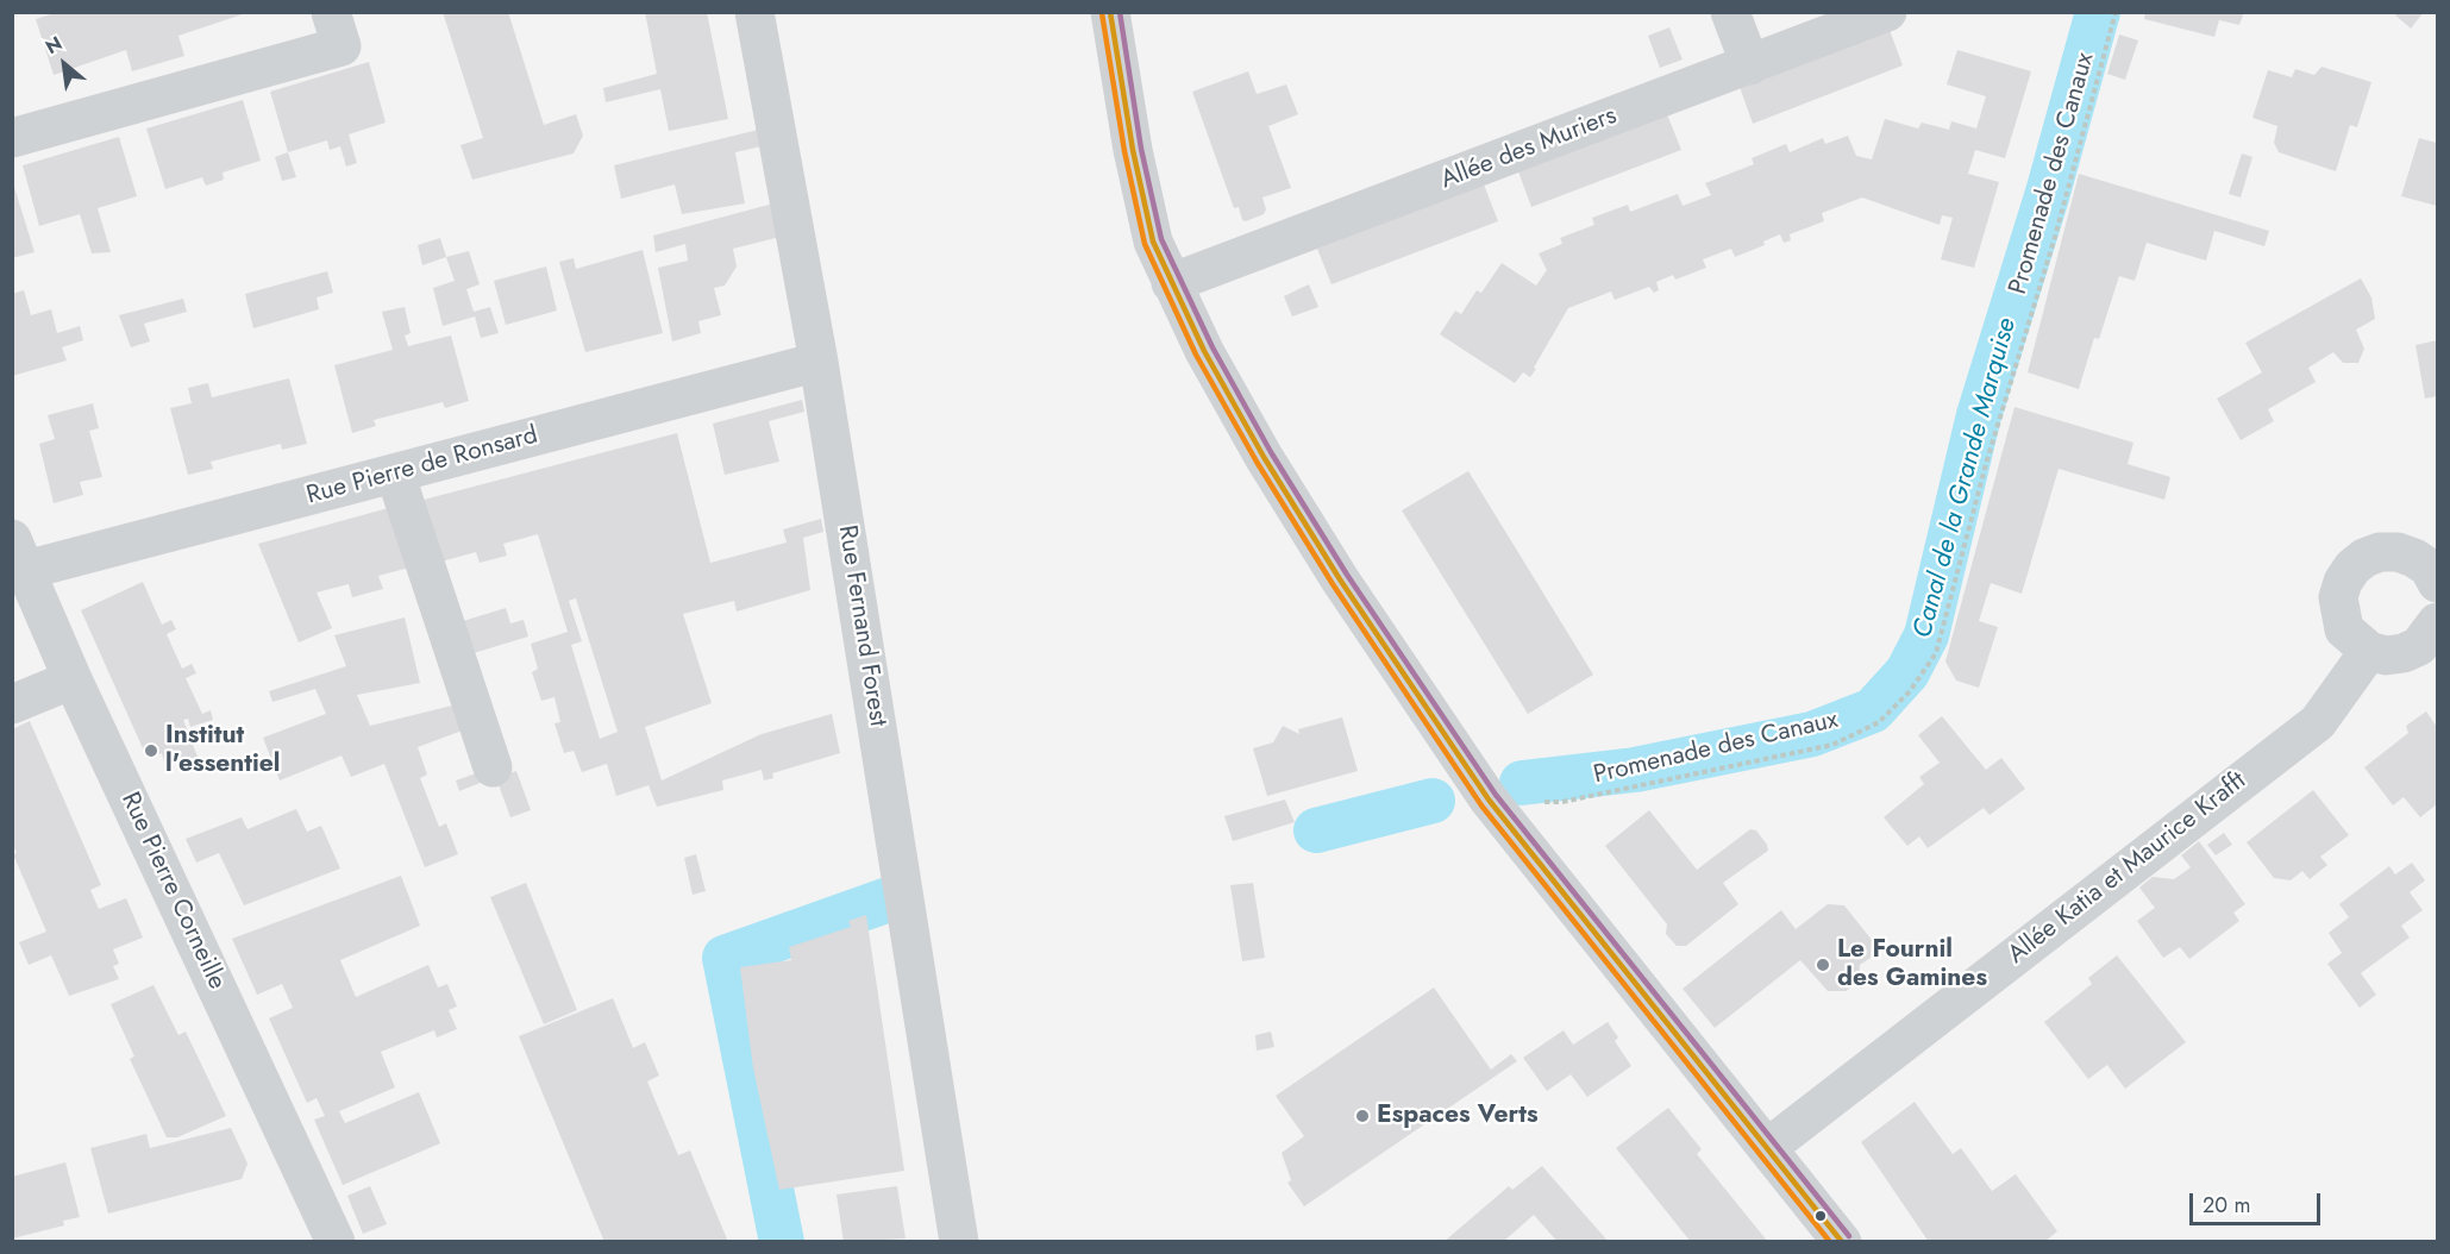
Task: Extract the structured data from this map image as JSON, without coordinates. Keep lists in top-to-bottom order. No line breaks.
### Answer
{"streets":{"street":["Allée des Muriers","Rue Pierre de Ronsard","Rue Fernand Forest","Allée Katia et Maurice Krafft","Rue Pierre Corneille"],"path":["Promenade des Canaux"]},"crossings":[["Rue Pierre de Ronsard","Rue Fernand Forest"],["Rue Pierre de Ronsard","Rue Pierre Corneille"]],"water":["Canal de la Grande Marquise"],"places":["Institut l'essentiel","Le Fournil des Gamines","Espaces Verts"],"scale_bar":"20 m","north":"top left"}
